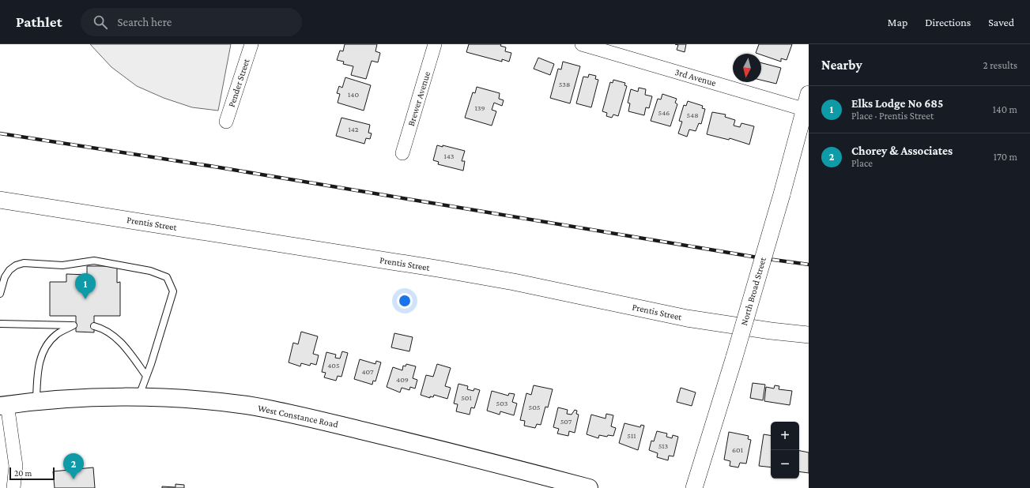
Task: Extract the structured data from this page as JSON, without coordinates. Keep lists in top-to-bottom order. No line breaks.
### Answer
{"streets":{"main road":["West Constance Road"],"street":["3rd Avenue","Pender Street","Brewer Avenue","Prentis Street","North Broad Street"]},"crossings":[["3rd Avenue","North Broad Street"]],"house_numbers":["538","140","139","546","548","142","143","405","407","409","501","503","505","507","511","513","601"],"scale_bar":"20 m","north":"bottom","page":{"header":"Pathlet","search":"Search here","nav":["Map","Directions","Saved"],"heading":["Nearby","2 results"],"list":[{"mark":"1","name":"Elks Lodge No 685","note":"Place · Prentis Street","value":"140 m"},{"mark":"2","name":"Chorey & Associates","note":"Place","value":"170 m"}],"pins":["1","2"],"map_buttons":["+","−"],"scale":"20 m"}}
